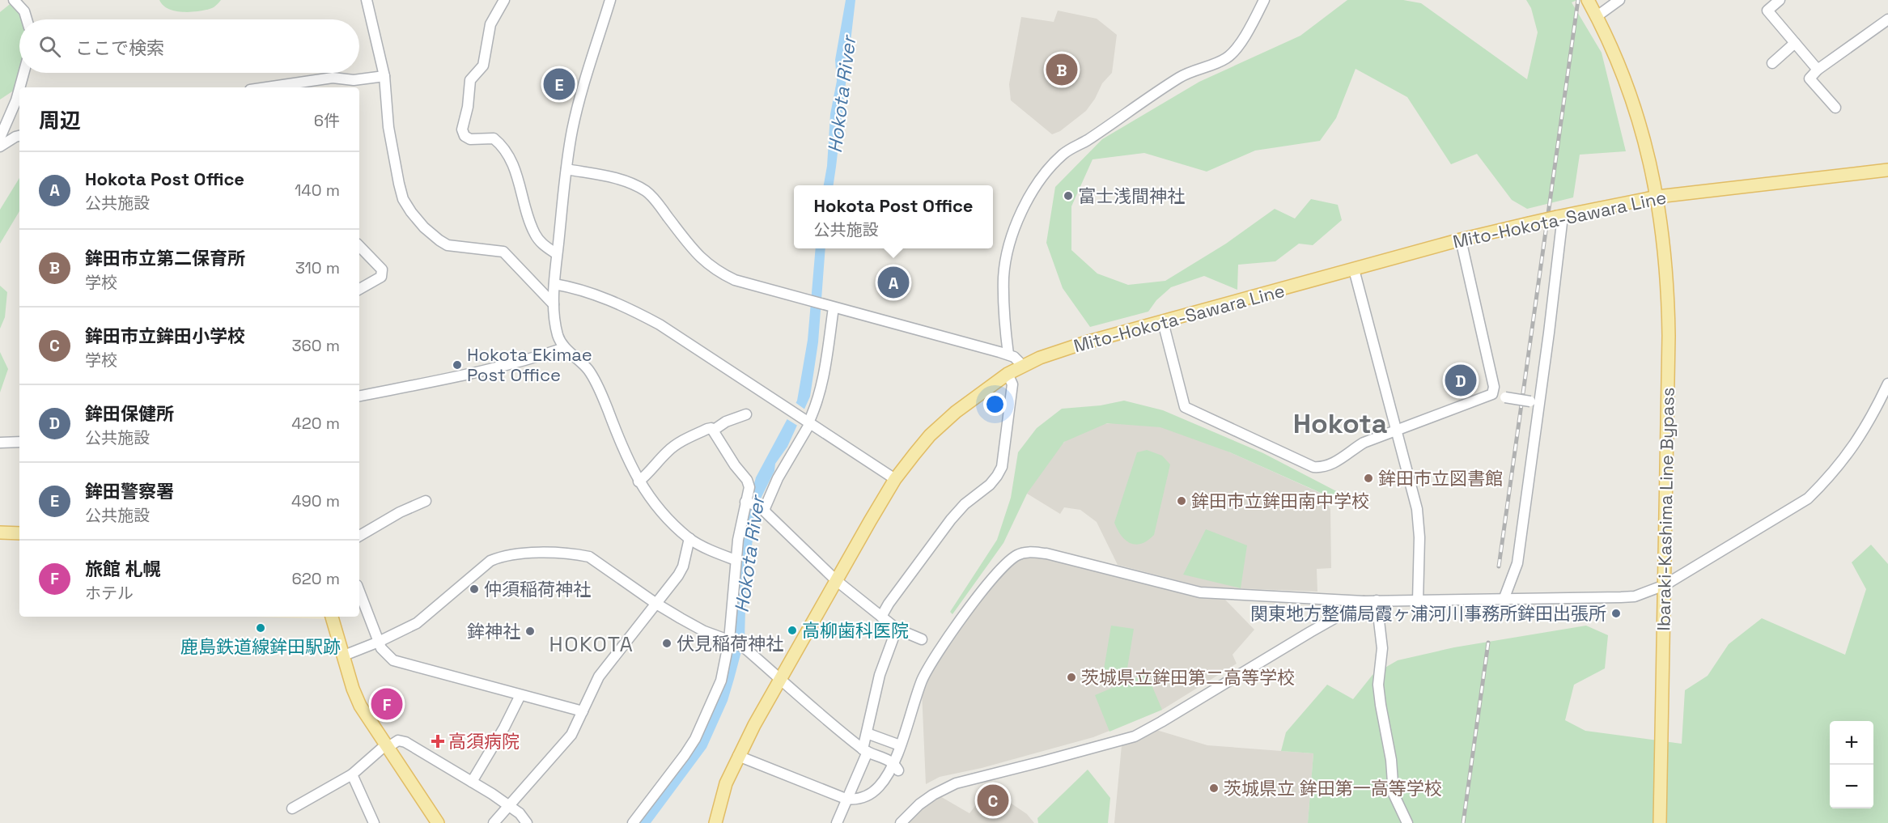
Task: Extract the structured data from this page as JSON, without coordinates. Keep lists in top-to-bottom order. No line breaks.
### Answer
{"streets":{"main road":["Mito-Hokota-Sawara Line","Ibaraki-Kashima Line Bypass"]},"crossings":[["Mito-Hokota-Sawara Line","Ibaraki-Kashima Line Bypass"]],"districts":["Hokota","HOKOTA"],"water":["Hokota River"],"places":{"other":["富士浅間神社","Hokota Ekimae Post Office","鉾田市立図書館","鉾田市立鉾田南中学校","仲須稲荷神社","関東地方整備局霞ヶ浦河川事務所鉾田出張所","鹿島鉄道線鉾田駅跡","高柳歯科医院","鉾神社","伏見稲荷神社","茨城県立鉾田第二高等学校","茨城県立 鉾田第一高等学校"],"health":["高須病院"]},"page":{"search":"ここで検索","pins":["B","E","A","D","F","C"],"heading":["周辺","6件"],"list":[{"mark":"A","name":"Hokota Post Office","note":"公共施設","value":"140 m"},{"mark":"B","name":"鉾田市立第二保育所","note":"学校","value":"310 m"},{"mark":"C","name":"鉾田市立鉾田小学校","note":"学校","value":"360 m"},{"mark":"D","name":"鉾田保健所","note":"公共施設","value":"420 m"},{"mark":"E","name":"鉾田警察署","note":"公共施設","value":"490 m"},{"mark":"F","name":"旅館 札幌","note":"ホテル","value":"620 m"}],"popup":["Hokota Post Office","公共施設"],"map_buttons":["+","−"]}}
